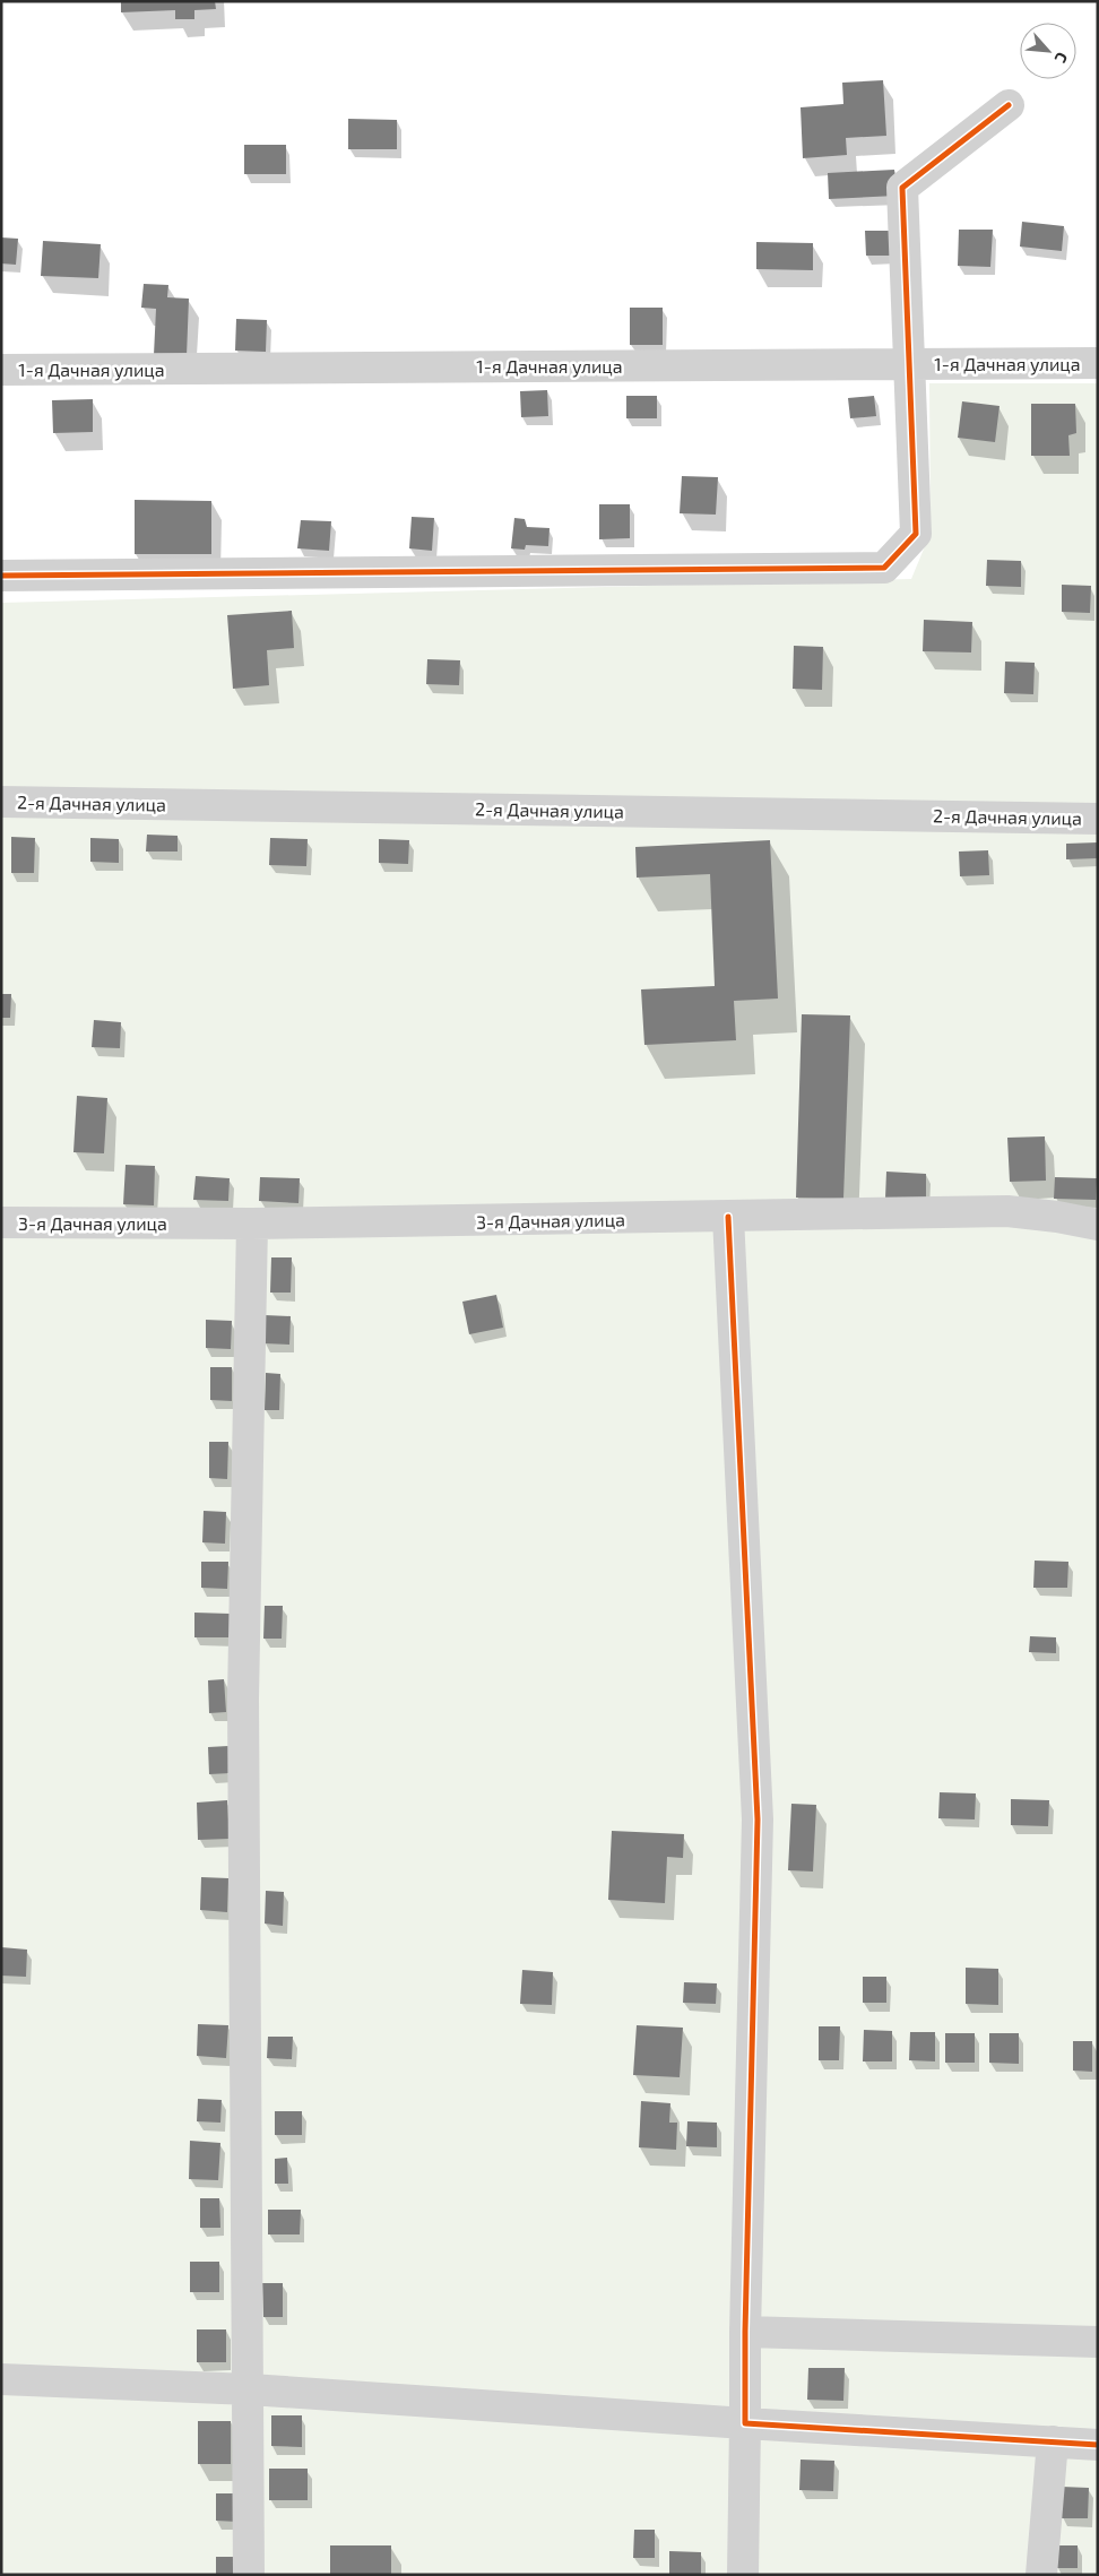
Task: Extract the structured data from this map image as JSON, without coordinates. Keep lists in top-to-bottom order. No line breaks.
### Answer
{"streets":{"street":["1-я Дачная улица","2-я Дачная улица","3-я Дачная улица"]},"north":"bottom right"}
